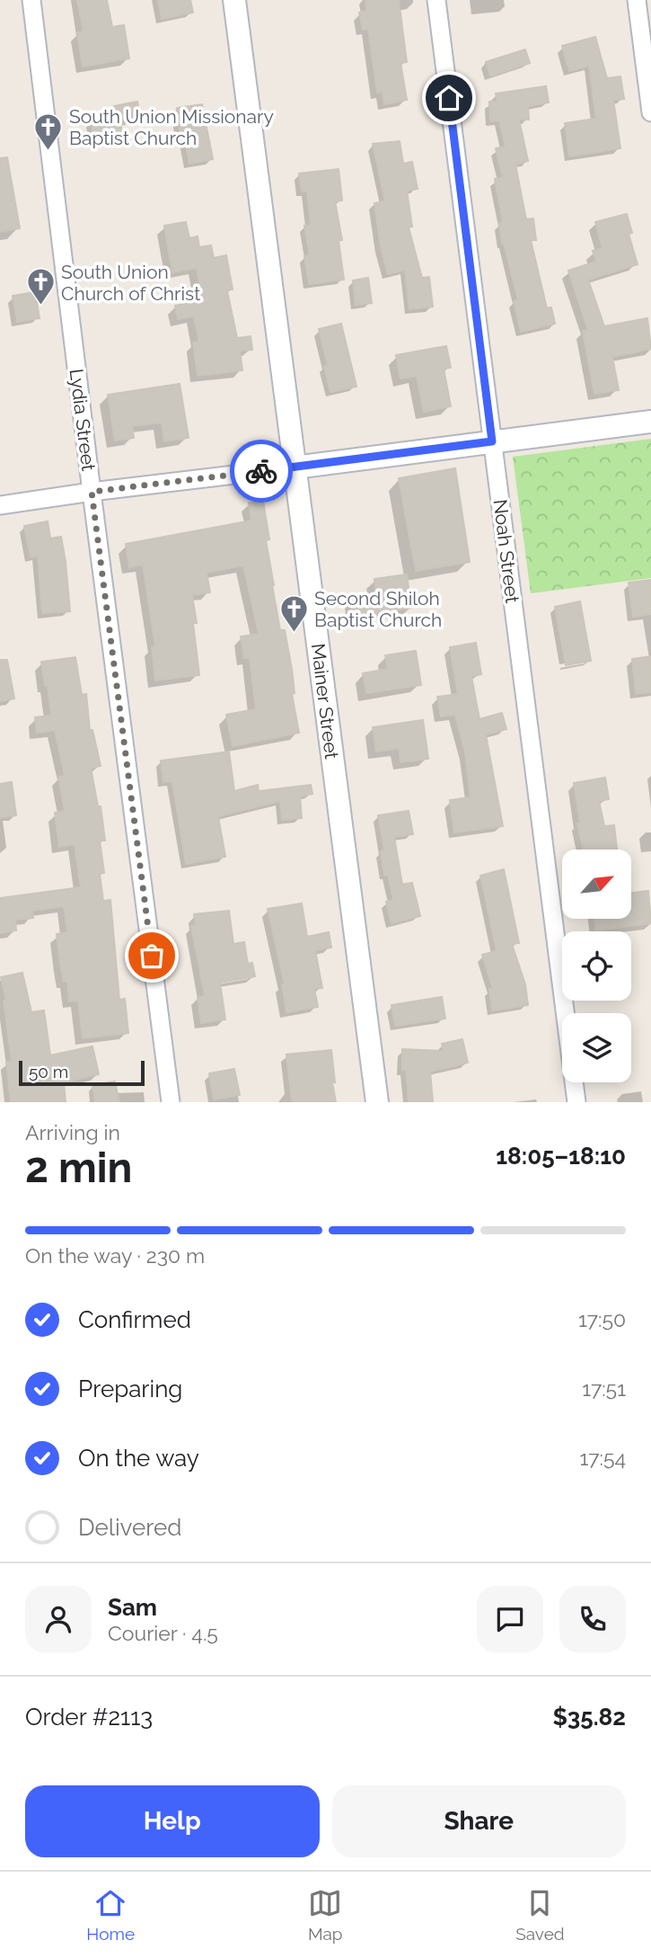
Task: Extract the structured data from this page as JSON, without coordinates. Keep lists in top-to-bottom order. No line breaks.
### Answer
{"streets":{"street":["Lydia Street","Noah Street","Mainer Street"]},"places":{"church":["South Union Missionary Baptist Church","South Union Church of Christ","Second Shiloh Baptist Church"]},"scale_bar":"50 m","north":"top right","page":{"scale":"50 m","heading":["2 min","Arriving in","18:05–18:10"],"panel":["Sam","Courier · 4.5","Order #2113","$35.82"],"bar":"On the way · 230 m","list":[["Confirmed","17:50"],["Preparing","17:51"],["On the way","17:54"],"Delivered"],"buttons":["Help","Share"],"tabs":["Home","Map","Saved"]}}
